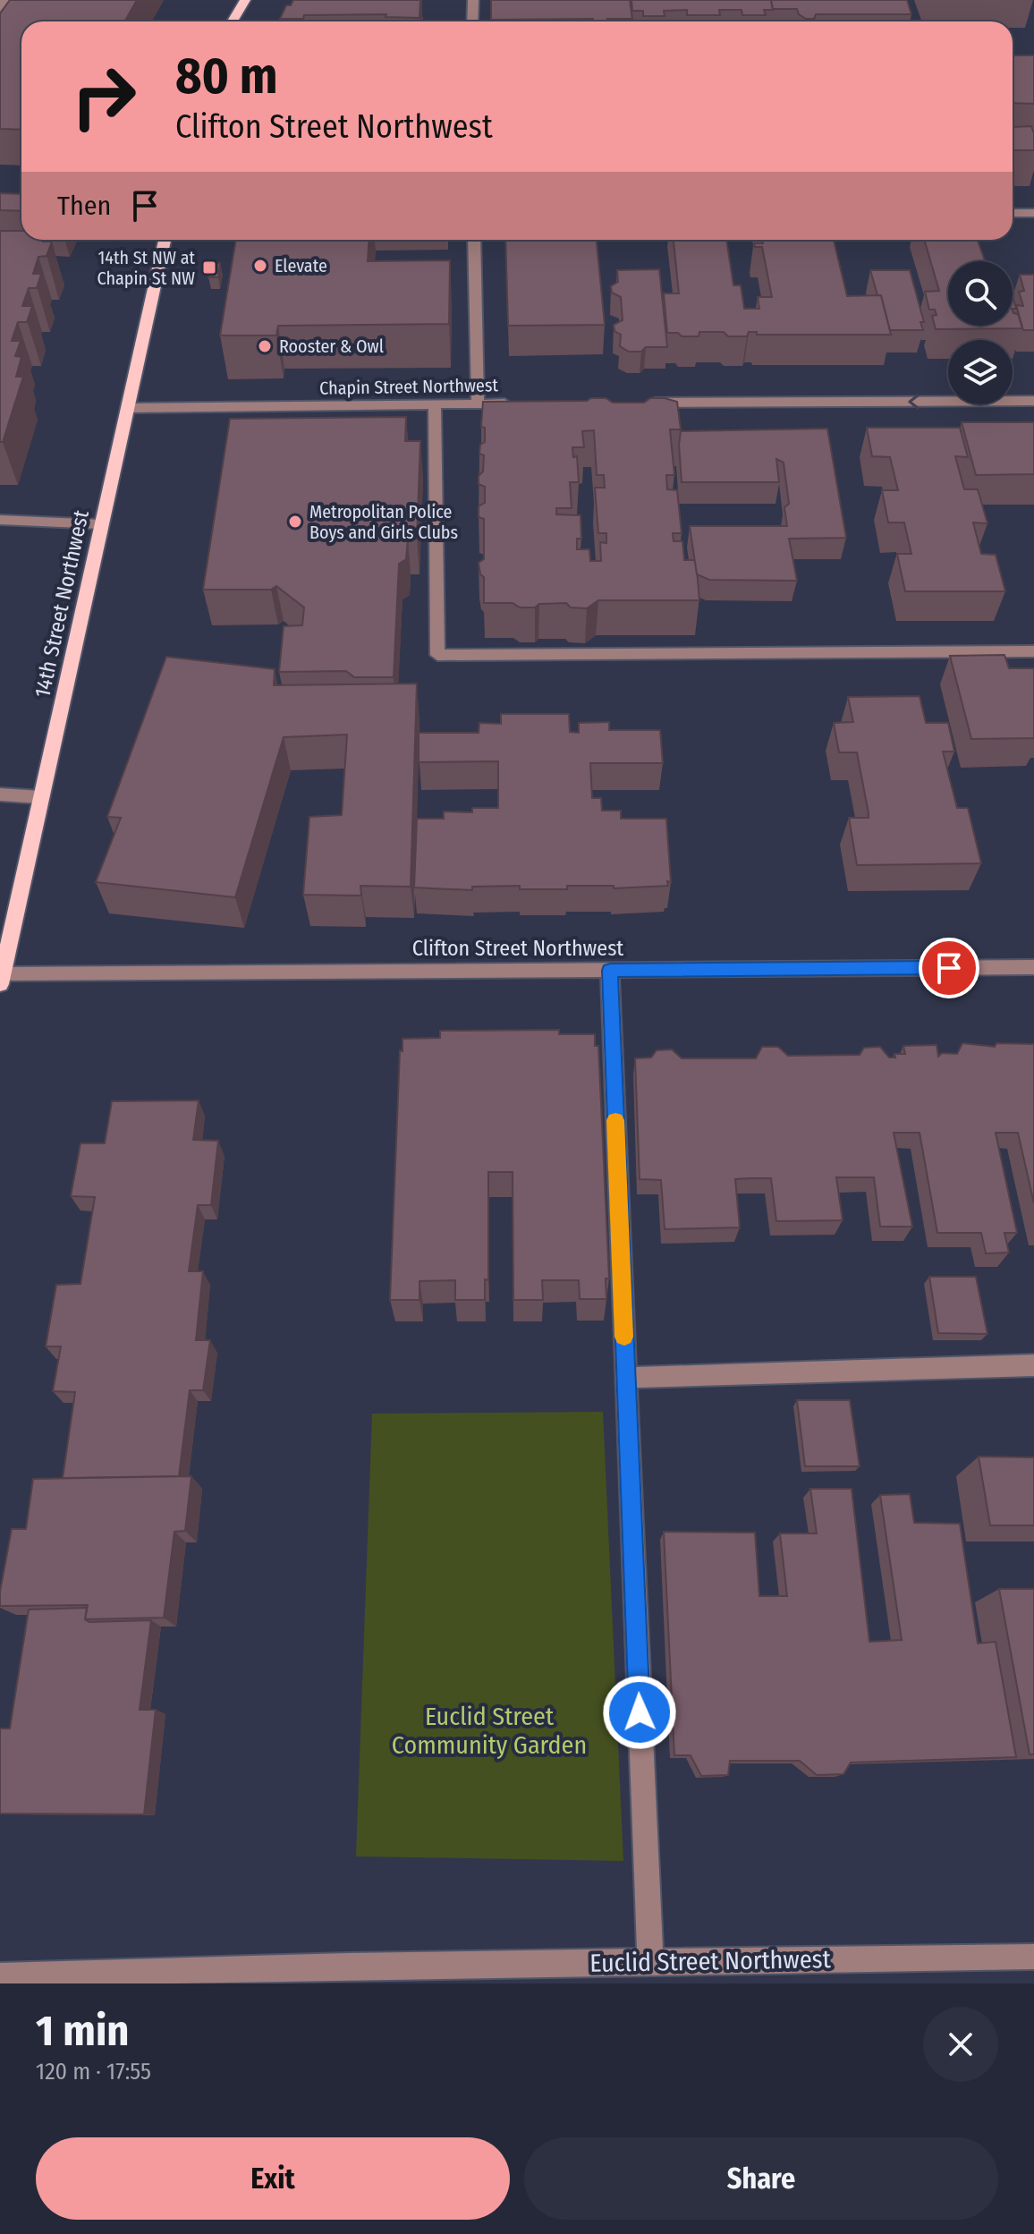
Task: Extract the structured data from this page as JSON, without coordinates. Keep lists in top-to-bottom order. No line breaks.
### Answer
{"streets":{"main road":["14th Street Northwest"],"street":["Chapin Street Northwest","Clifton Street Northwest","Euclid Street Northwest"]},"crossings":[["Chapin Street Northwest","14th Street Northwest"],["14th Street Northwest","Clifton Street Northwest"]],"parks":["Euclid Street Community Garden"],"places":{"other":["Elevate","Rooster & Owl","Metropolitan Police Boys and Girls Clubs"],"transit":["14th St NW at Chapin St NW"]},"page":{"turn":["80 m","Clifton Street Northwest"],"then":"Then","heading":["1 min","120 m · 17:55"],"buttons":["Exit","Share"]}}
